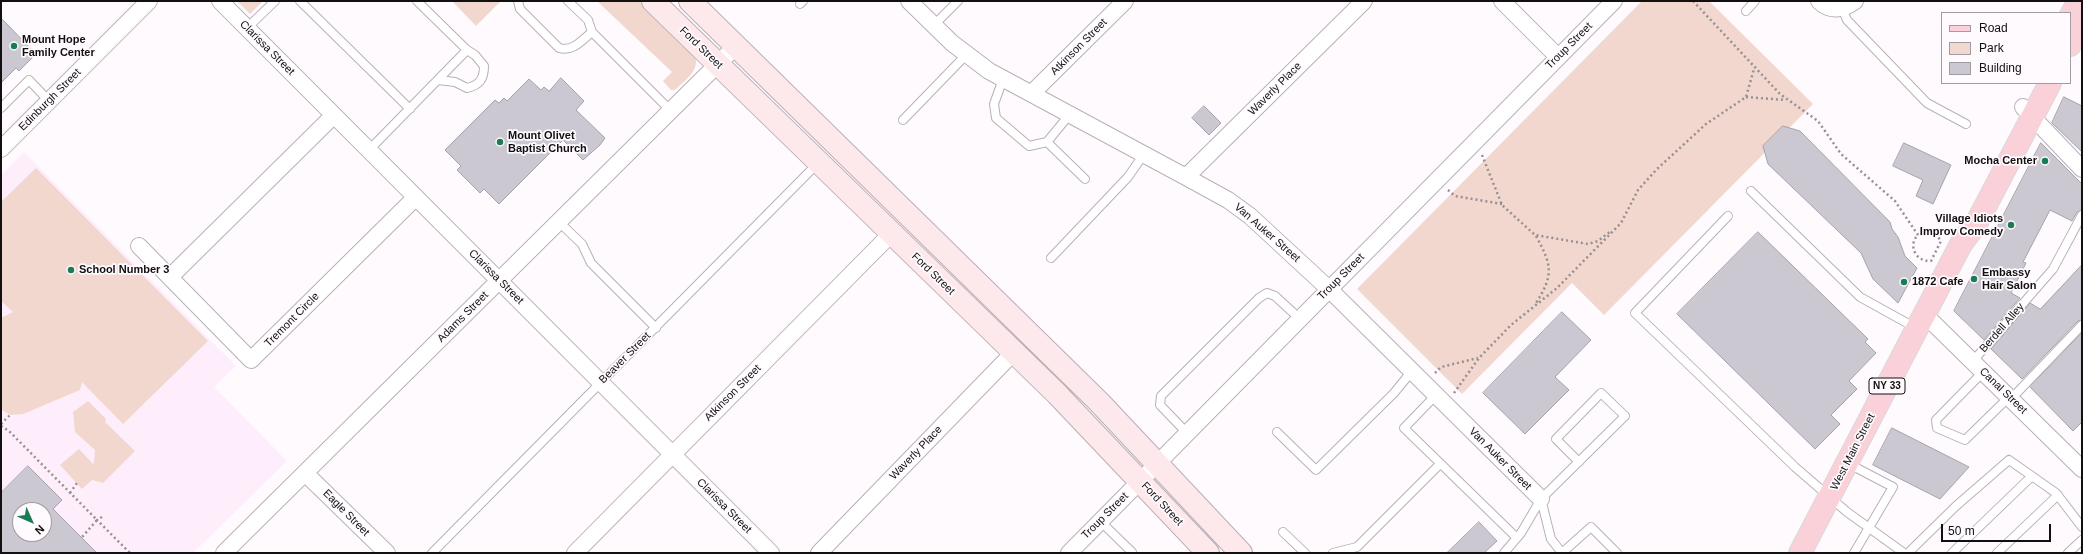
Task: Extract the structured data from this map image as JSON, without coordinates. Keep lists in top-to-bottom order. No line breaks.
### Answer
{"streets":{"main road":["Ford Street","NY 33","West Main Street"],"street":["Troup Street","Atkinson Street","Clarissa Street","Waverly Place","Edinburgh Street","Van Auker Street","Adams Street","Tremont Circle","Canal Street","Eagle Street"],"lane":["Berdell Alley","Beaver Street"]},"crossings":[["Troup Street","Ford Street"],["Troup Street","Van Auker Street"],["Atkinson Street","Clarissa Street"],["Atkinson Street","Ford Street"],["Atkinson Street","Van Auker Street"],["Clarissa Street","Adams Street"],["Clarissa Street","Tremont Circle"],["Clarissa Street","Beaver Street"],["Ford Street","Waverly Place"],["Ford Street","Adams Street"],["Ford Street","Beaver Street"],["Waverly Place","Van Auker Street"],["Adams Street","Eagle Street"],["Berdell Alley","Canal Street"],["Canal Street","West Main Street"]],"places":["Mount Hope Family Center","Mount Olivet Baptist Church","Mocha Center","Village Idiots Improv Comedy","School Number 3","Embassy Hair Salon","1872 Cafe"],"legend":["Road","Park","Building"],"scale_bar":"50 m","north":"bottom right"}
